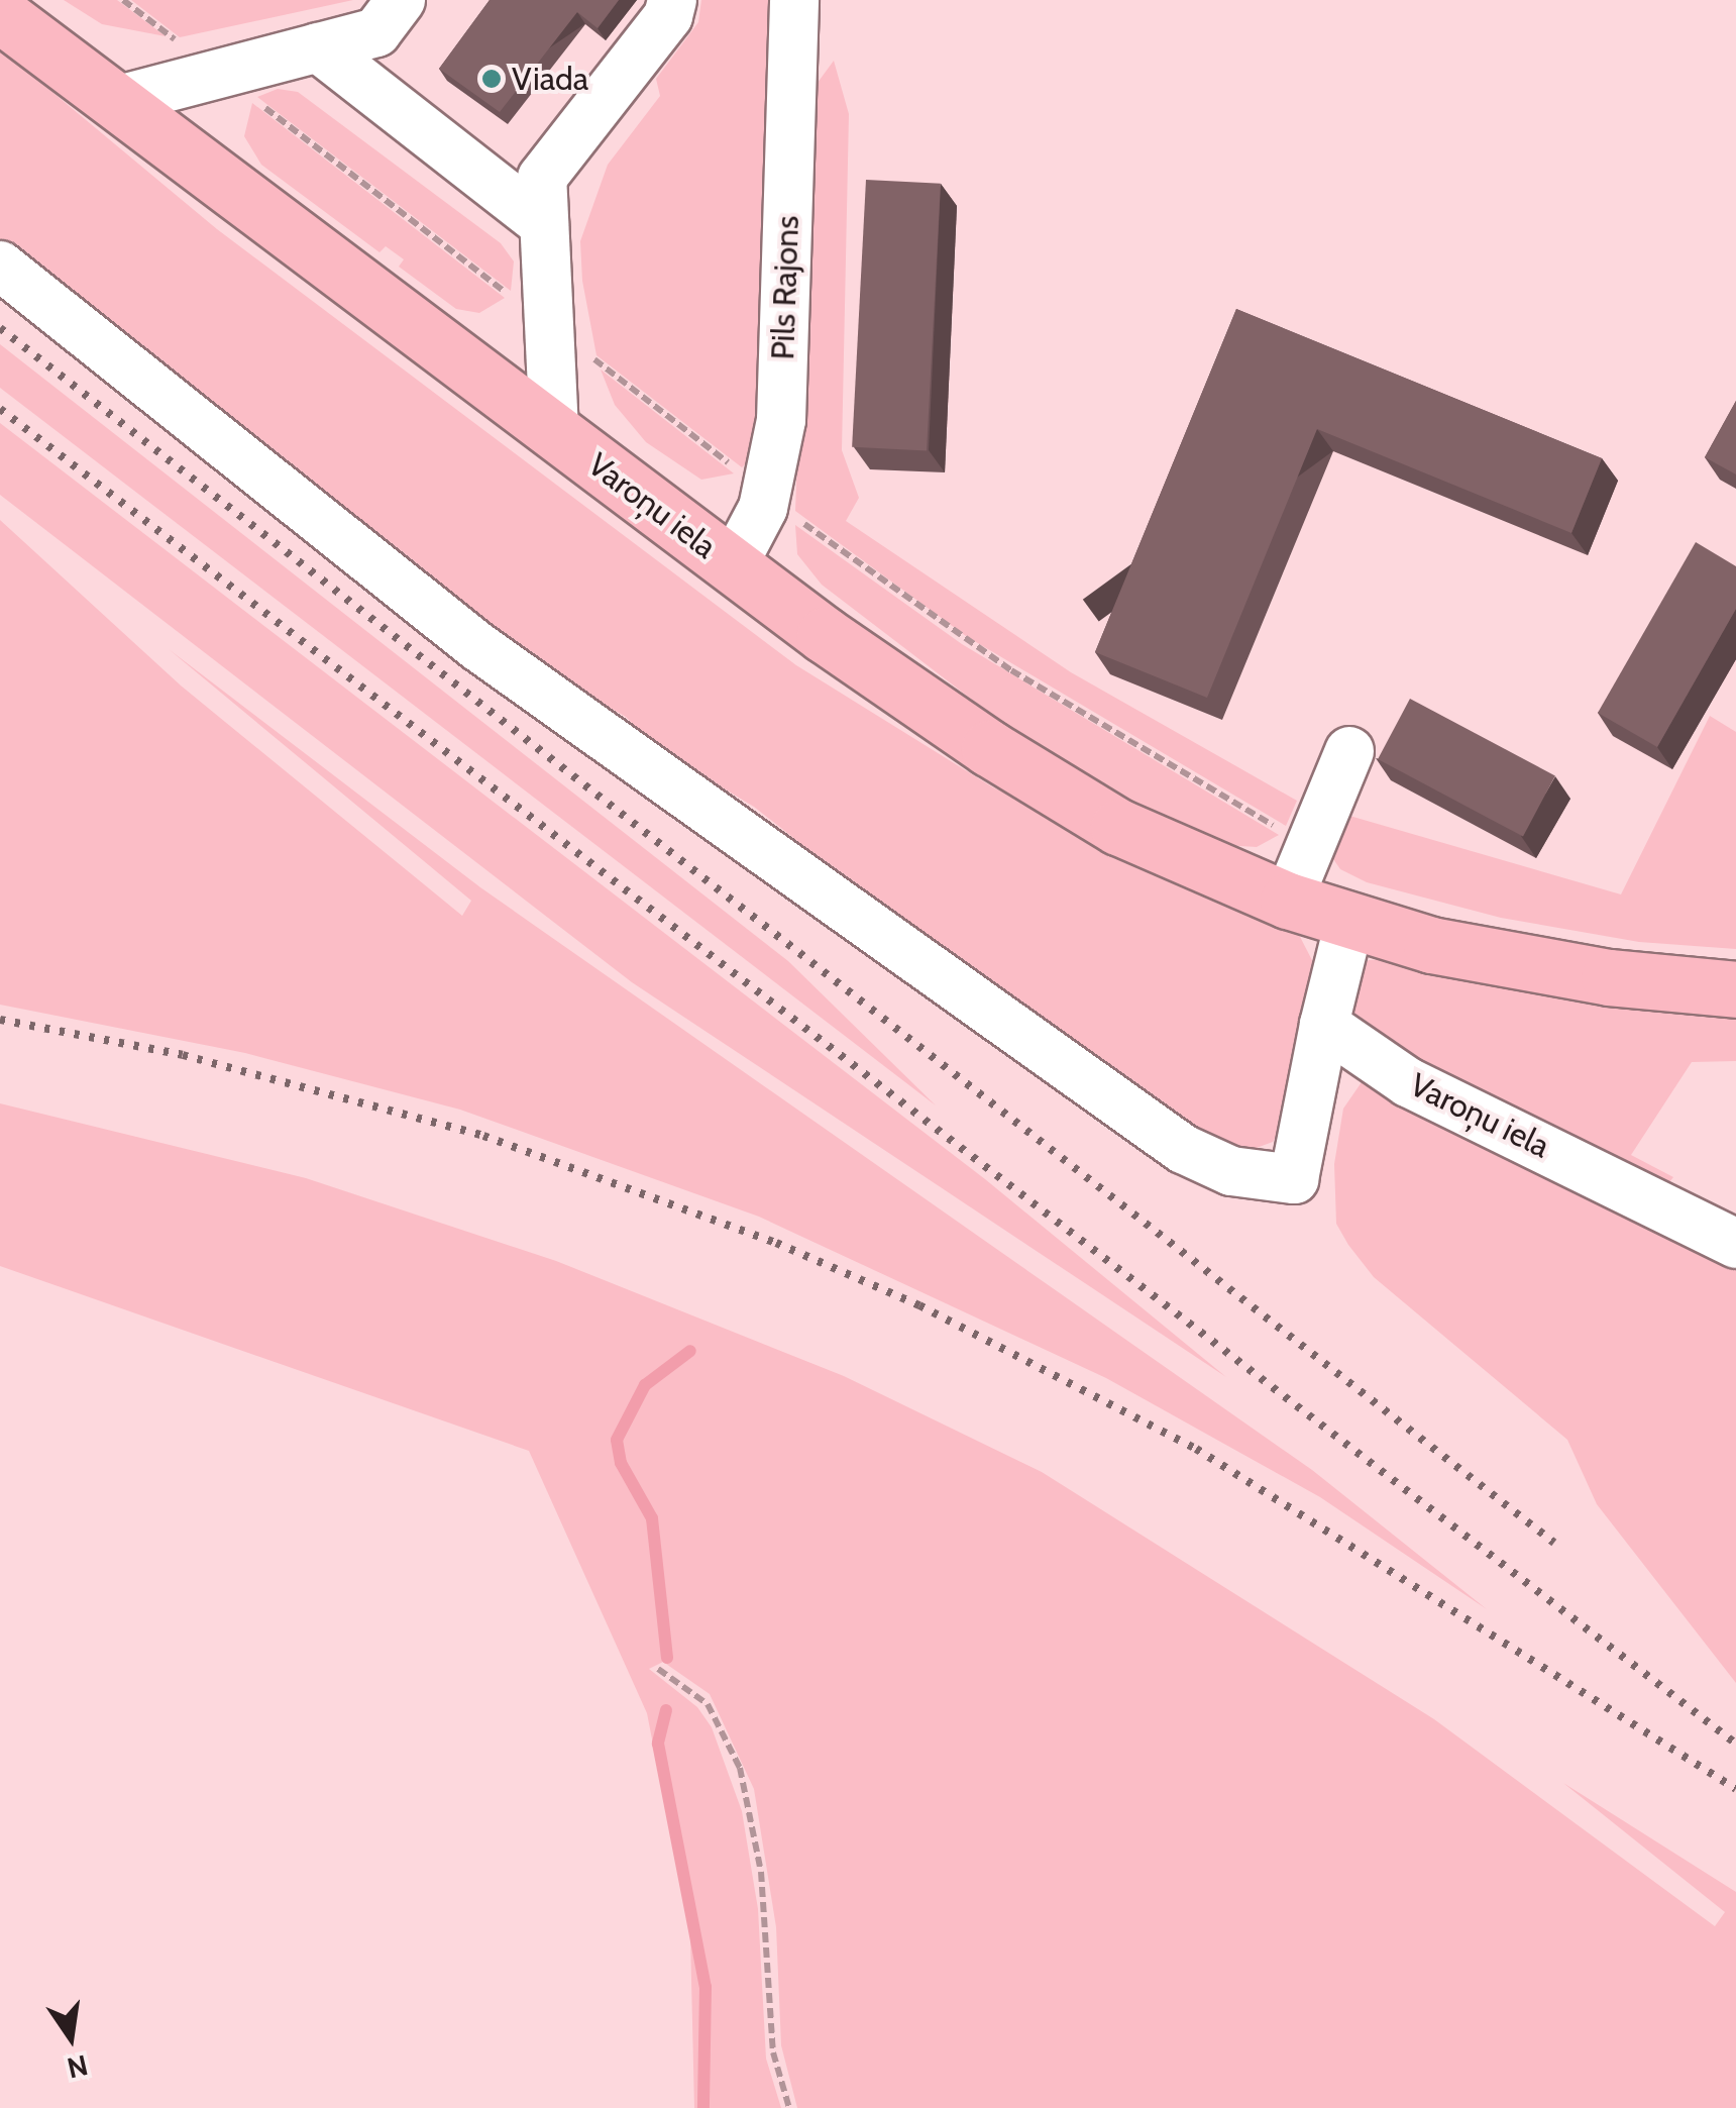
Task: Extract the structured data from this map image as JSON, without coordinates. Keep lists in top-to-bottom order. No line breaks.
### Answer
{"streets":{"highway":["Varoņu iela"],"street":["Pils Rajons"]},"crossings":[["Pils Rajons","Varoņu iela"]],"places":["Viada"],"north":"bottom"}
